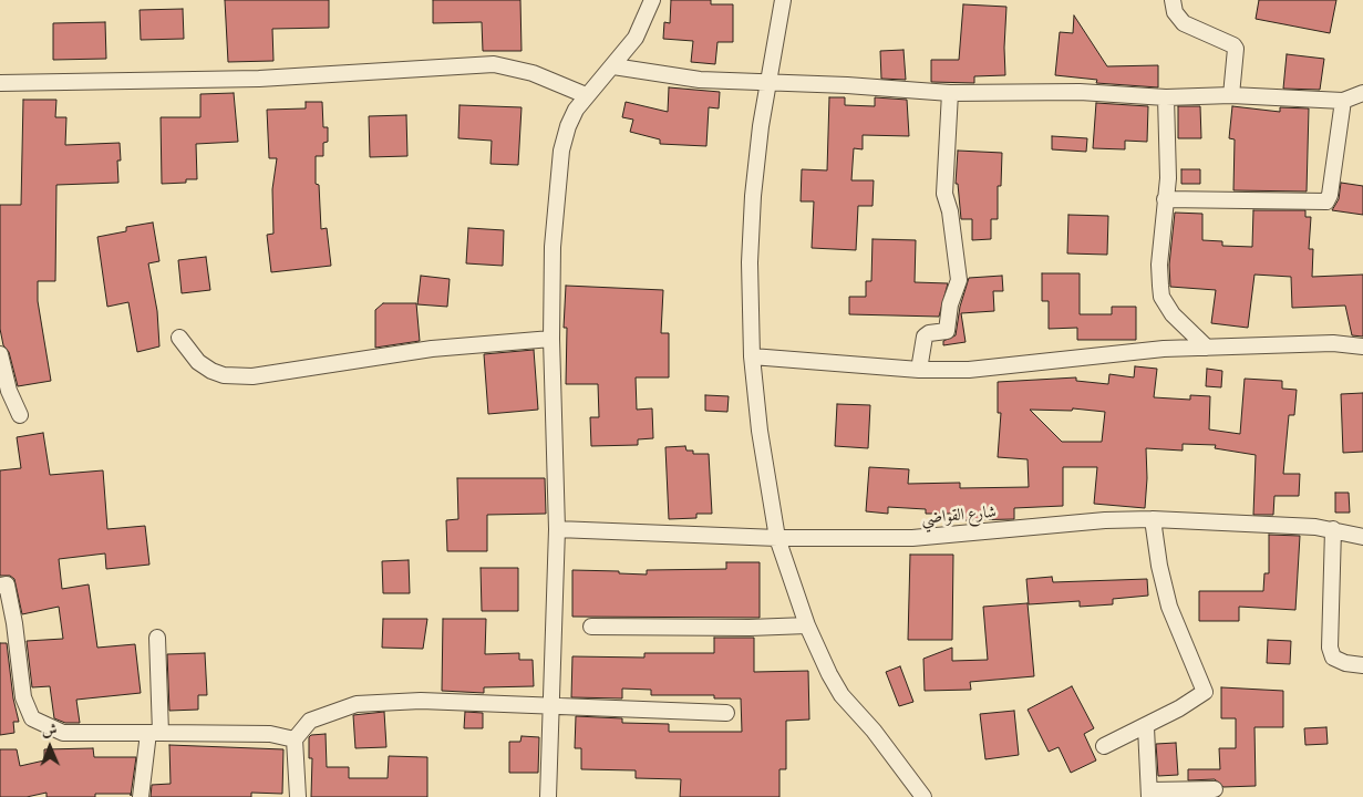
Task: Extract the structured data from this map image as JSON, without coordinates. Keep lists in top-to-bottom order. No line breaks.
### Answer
{"streets":{"street":["شارع القواضي"]},"north":"top"}
